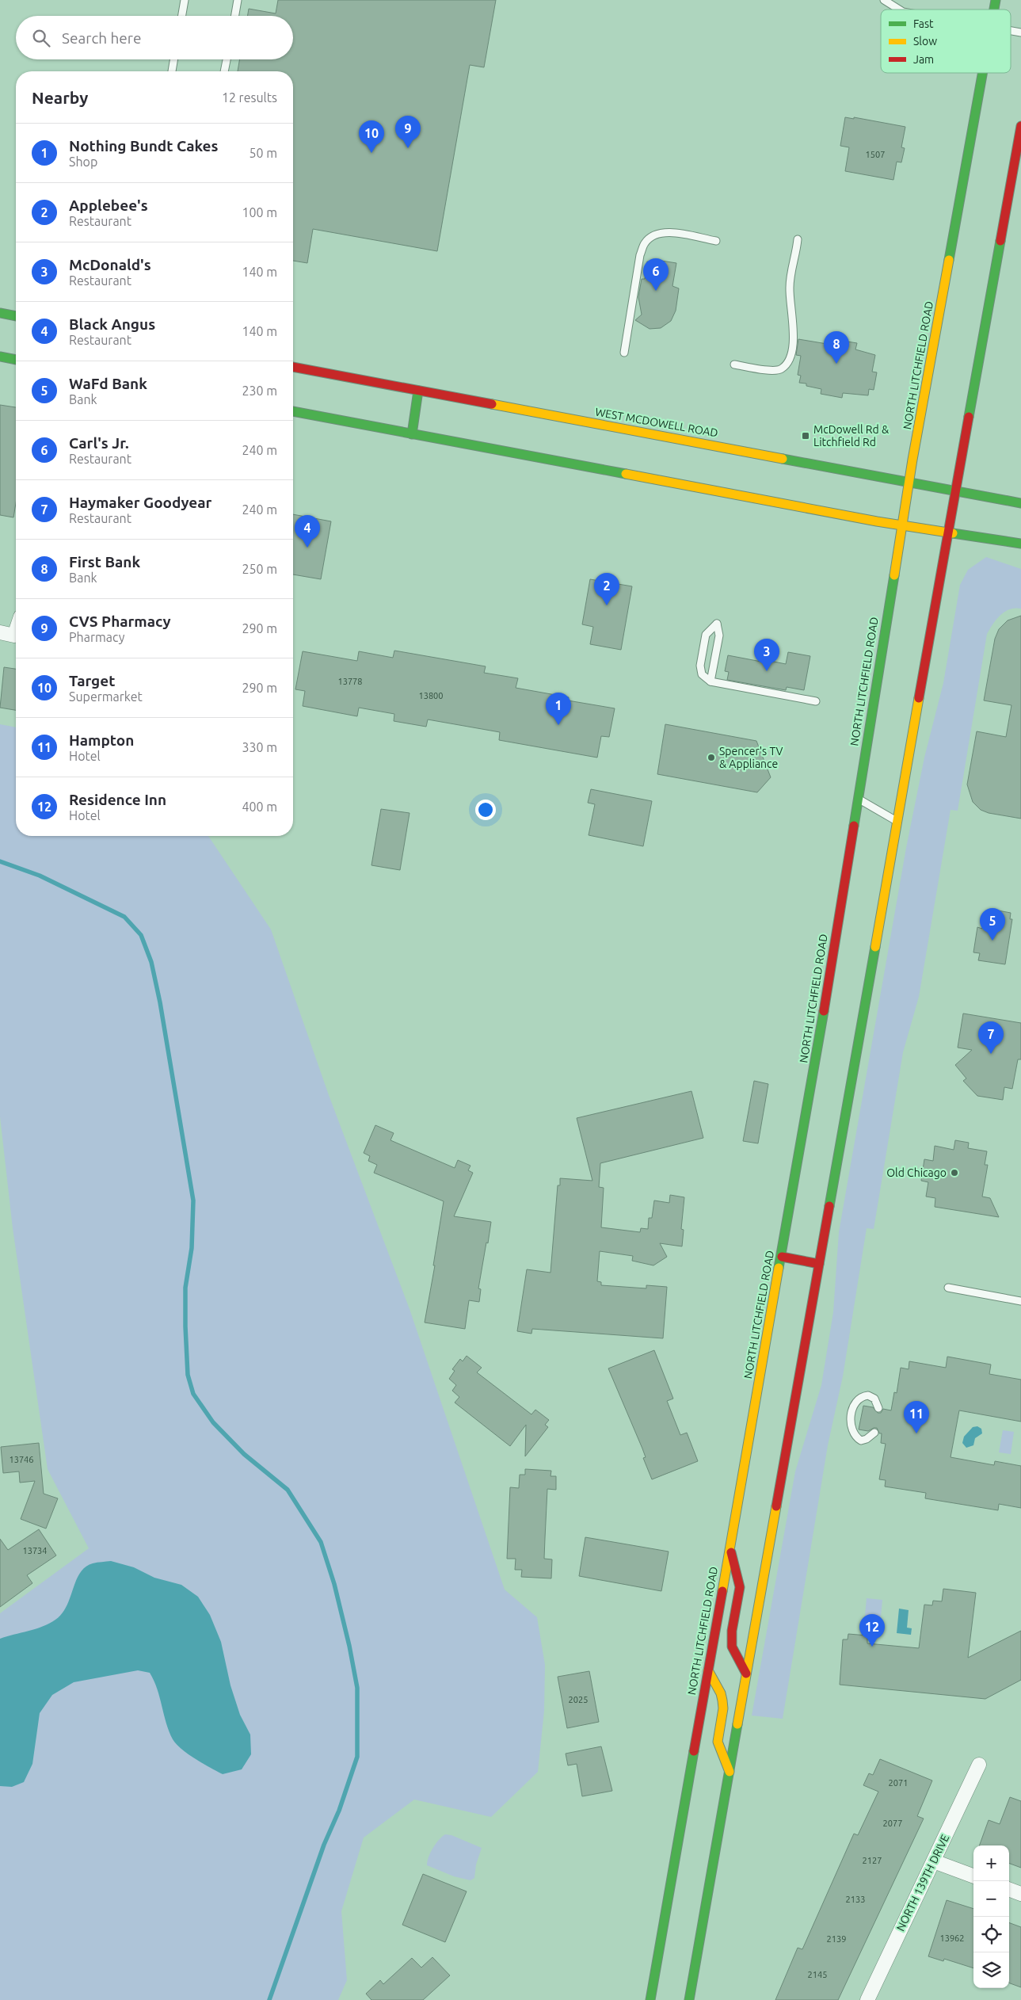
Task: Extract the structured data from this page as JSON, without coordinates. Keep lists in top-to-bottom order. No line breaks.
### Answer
{"streets":{"main road":["NORTH LITCHFIELD ROAD","WEST MCDOWELL ROAD"],"street":["NORTH 139TH DRIVE"]},"crossings":[["NORTH LITCHFIELD ROAD","WEST MCDOWELL ROAD"]],"places":{"transit":["McDowell Rd & Litchfield Rd"],"other":["Spencer's TV & Appliance","Old Chicago"]},"house_numbers":["1507","13778","13800","13746","13734","2025","2071","2077","2127","2133","13962","2139","2145"],"legend":["Fast","Slow","Jam"],"page":{"search":"Search here","heading":["Nearby","12 results"],"pins":["9","10","6","8","4","2","3","1","5","7","11","12"],"list":[{"mark":"1","name":"Nothing Bundt Cakes","note":"Shop","value":"50 m"},{"mark":"2","name":"Applebee's","note":"Restaurant","value":"100 m"},{"mark":"3","name":"McDonald's","note":"Restaurant","value":"140 m"},{"mark":"4","name":"Black Angus","note":"Restaurant","value":"140 m"},{"mark":"5","name":"WaFd Bank","note":"Bank","value":"230 m"},{"mark":"6","name":"Carl's Jr.","note":"Restaurant","value":"240 m"},{"mark":"7","name":"Haymaker Goodyear","note":"Restaurant","value":"240 m"},{"mark":"8","name":"First Bank","note":"Bank","value":"250 m"},{"mark":"9","name":"CVS Pharmacy","note":"Pharmacy","value":"290 m"},{"mark":"10","name":"Target","note":"Supermarket","value":"290 m"},{"mark":"11","name":"Hampton","note":"Hotel","value":"330 m"},{"mark":"12","name":"Residence Inn","note":"Hotel","value":"400 m"}],"map_buttons":["+","−"]}}
